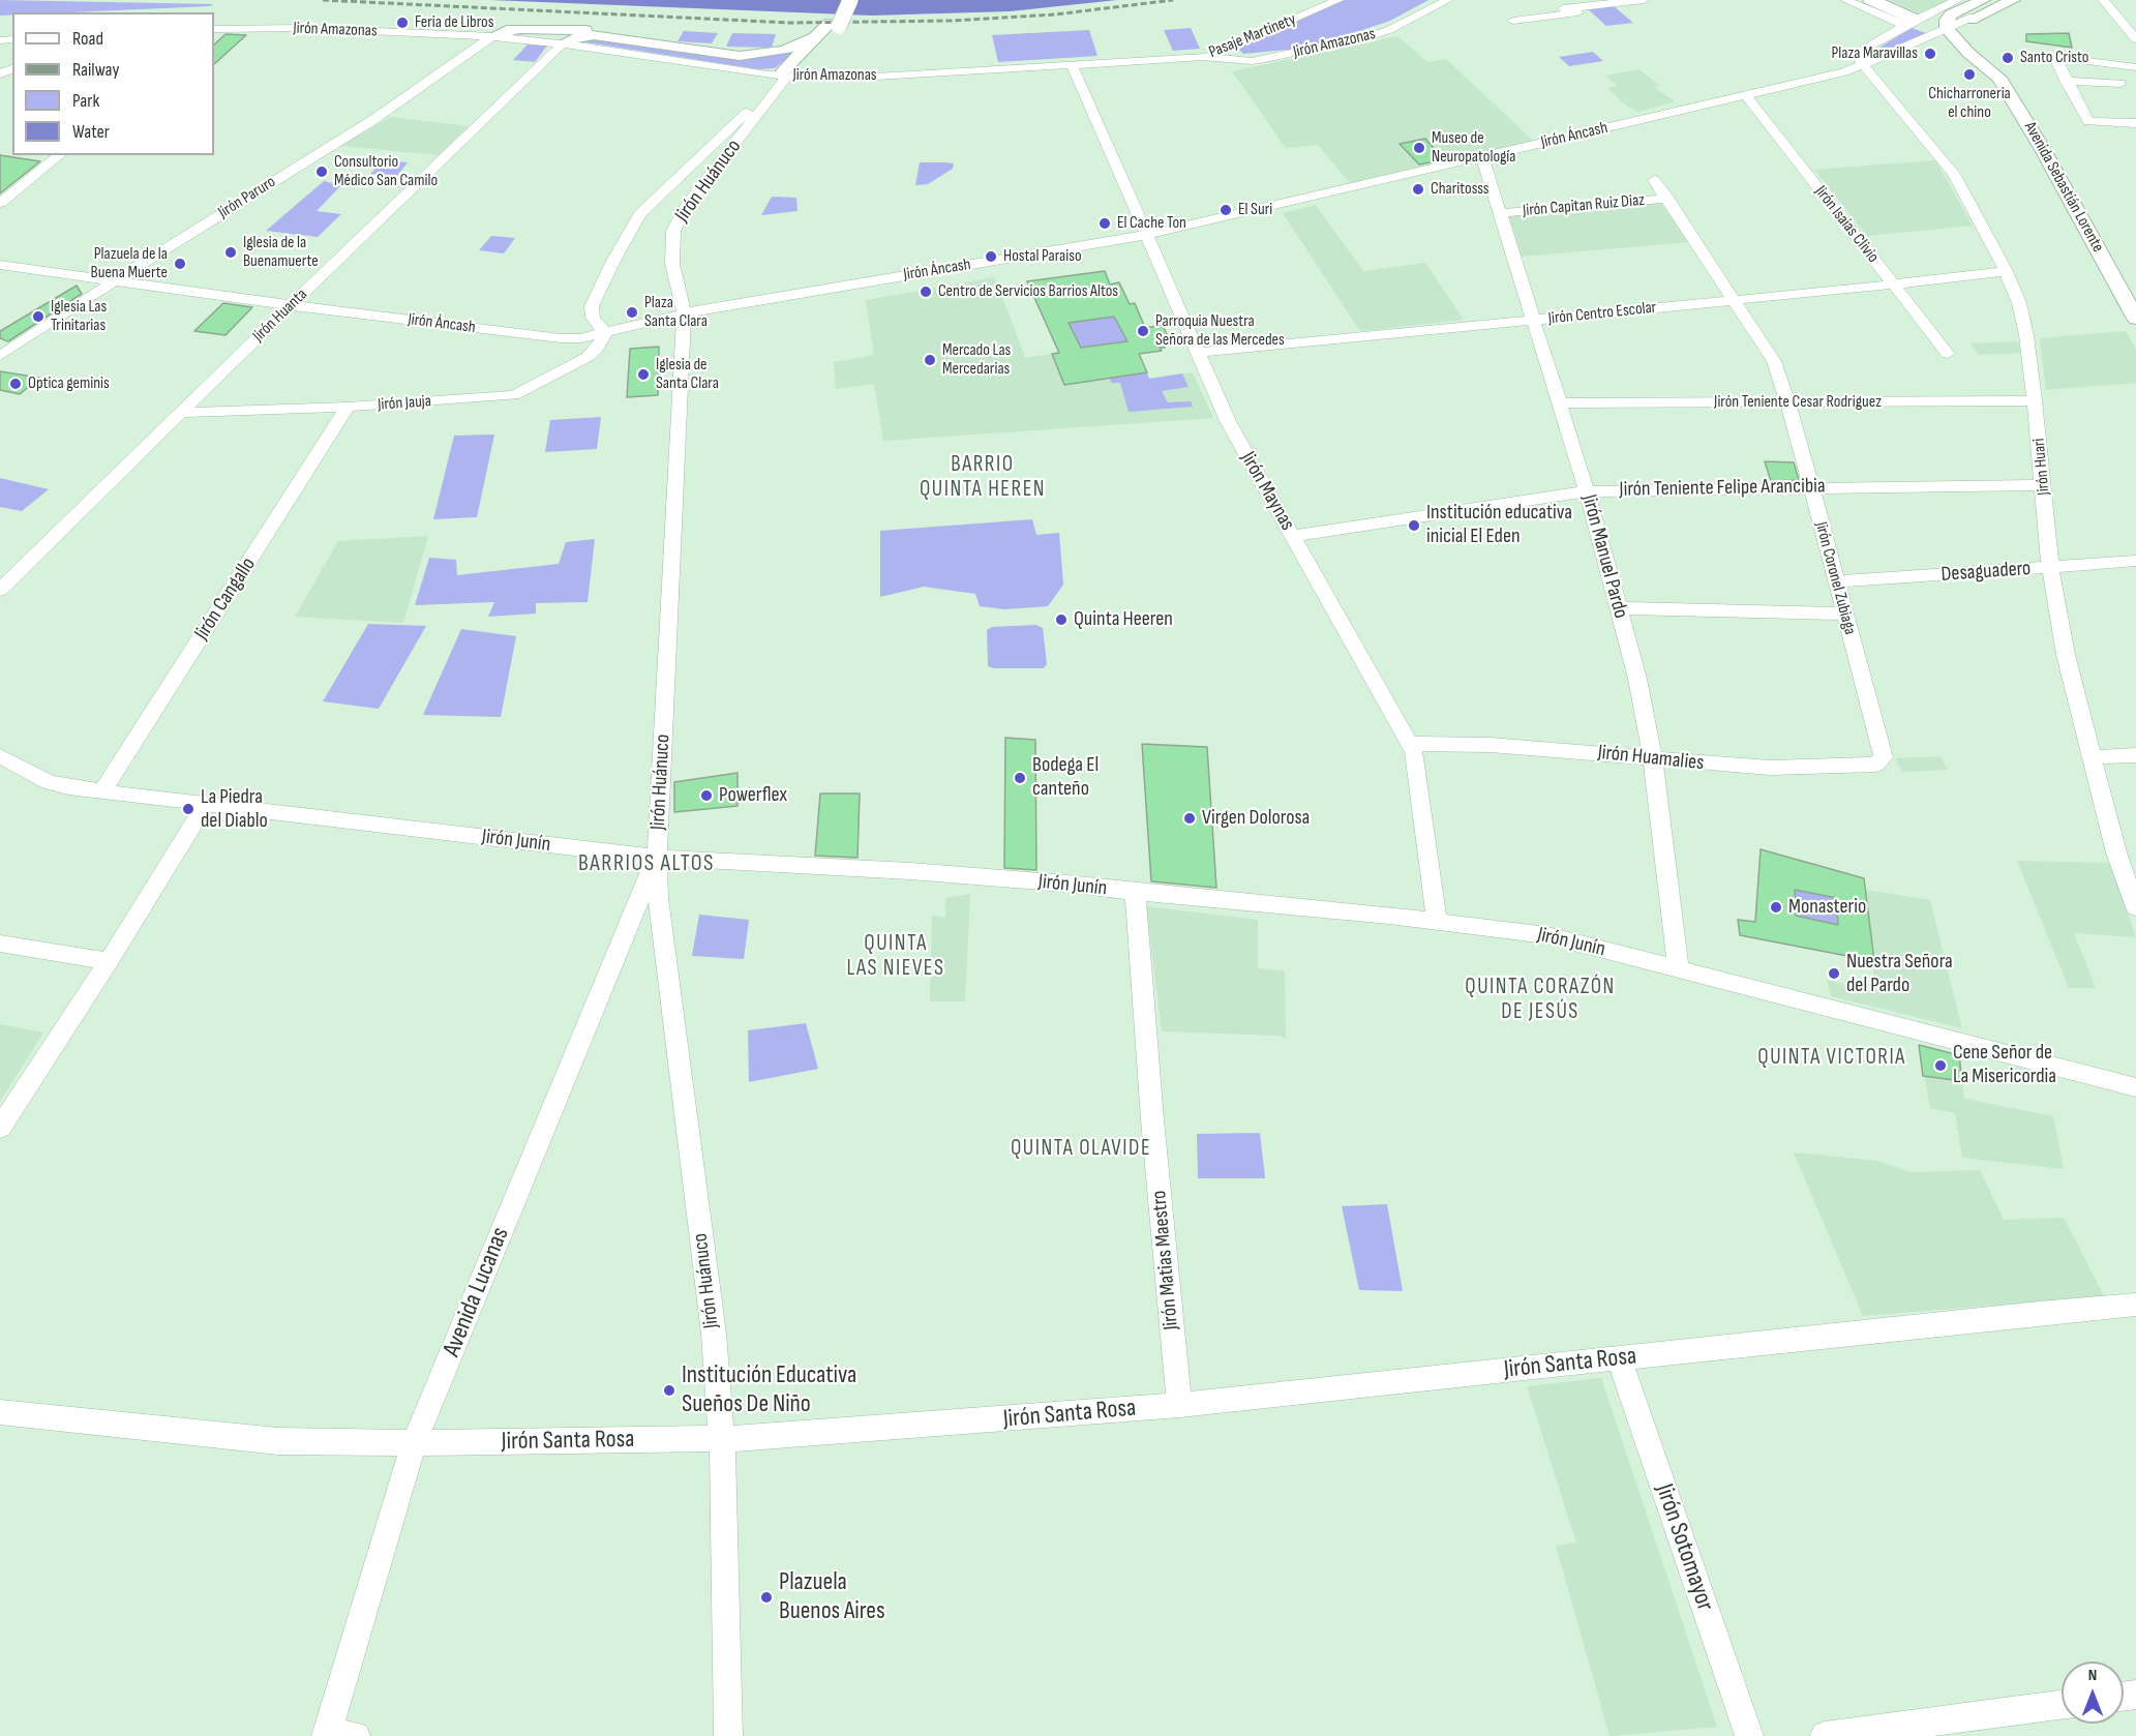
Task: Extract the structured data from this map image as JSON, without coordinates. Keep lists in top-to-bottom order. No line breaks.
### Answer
{"streets":{"main road":["Jirón Áncash","Jirón Huánuco","Avenida Sebastián Lorente"],"street":["Jirón Amazonas","Pasaje Martinety","Jirón Paruro","Jirón Capitan Ruiz Diaz","Jirón Isaias Clivio","Jirón Centro Escolar","Jirón Huanta","Jirón Teniente Cesar Rodriguez","Jirón Jauja","Jirón Huari","Jirón Teniente Felipe Arancibia","Jirón Maynas","Jirón Manuel Pardo","Desaguadero","Jirón Coronel Zubiaga","Jirón Cangallo","Jirón Huamalies","Jirón Junín","Jirón Matias Maestro","Avenida Lucanas","Jirón Santa Rosa","Jirón Sotomayor"]},"crossings":[["Jirón Amazonas","Pasaje Martinety"],["Jirón Amazonas","Jirón Huánuco"],["Jirón Amazonas","Jirón Paruro"],["Jirón Amazonas","Jirón Huanta"],["Jirón Amazonas","Jirón Maynas"],["Jirón Áncash","Jirón Huánuco"],["Jirón Áncash","Avenida Sebastián Lorente"],["Jirón Áncash","Jirón Paruro"],["Jirón Áncash","Jirón Isaias Clivio"],["Jirón Áncash","Jirón Huanta"],["Jirón Áncash","Jirón Jauja"],["Jirón Áncash","Jirón Huari"],["Jirón Áncash","Jirón Maynas"],["Jirón Áncash","Jirón Manuel Pardo"],["Jirón Huánuco","Jirón Jauja"],["Jirón Huánuco","Jirón Junín"],["Jirón Huánuco","Avenida Lucanas"],["Jirón Huánuco","Jirón Santa Rosa"],["Jirón Capitan Ruiz Diaz","Jirón Manuel Pardo"],["Jirón Capitan Ruiz Diaz","Jirón Coronel Zubiaga"],["Jirón Isaias Clivio","Jirón Centro Escolar"],["Jirón Centro Escolar","Jirón Huari"],["Jirón Centro Escolar","Jirón Maynas"],["Jirón Centro Escolar","Jirón Manuel Pardo"],["Jirón Centro Escolar","Jirón Coronel Zubiaga"],["Jirón Huanta","Jirón Jauja"],["Jirón Teniente Cesar Rodriguez","Jirón Huari"],["Jirón Teniente Cesar Rodriguez","Jirón Manuel Pardo"],["Jirón Teniente Cesar Rodriguez","Jirón Coronel Zubiaga"],["Jirón Jauja","Jirón Cangallo"],["Jirón Huari","Jirón Teniente Felipe Arancibia"],["Jirón Huari","Desaguadero"],["Jirón Teniente Felipe Arancibia","Jirón Maynas"],["Jirón Teniente Felipe Arancibia","Jirón Manuel Pardo"],["Jirón Teniente Felipe Arancibia","Jirón Coronel Zubiaga"],["Jirón Maynas","Jirón Huamalies"],["Jirón Maynas","Jirón Junín"],["Jirón Manuel Pardo","Jirón Huamalies"],["Jirón Manuel Pardo","Jirón Junín"],["Desaguadero","Jirón Coronel Zubiaga"],["Jirón Coronel Zubiaga","Jirón Huamalies"],["Jirón Cangallo","Jirón Junín"],["Jirón Junín","Jirón Matias Maestro"],["Jirón Junín","Avenida Lucanas"],["Jirón Matias Maestro","Jirón Santa Rosa"],["Avenida Lucanas","Jirón Santa Rosa"],["Jirón Santa Rosa","Jirón Sotomayor"]],"districts":["BARRIO QUINTA HEREN","BARRIOS ALTOS","QUINTA LAS NIEVES","QUINTA CORAZÓN DE JESÚS","QUINTA VICTORIA","QUINTA OLAVIDE"],"places":["Feria de Libros","Plaza Maravillas","Santo Cristo","Chicharroneria el chino","Museo de Neuropatología","Consultorio Médico San Camilo","Charitosss","El Suri","El Cache Ton","Iglesia de la Buenamuerte","Hostal Paraiso","Plazuela de la Buena Muerte","Centro de Servicios Barrios Altos","Plaza Santa Clara","Iglesia Las Trinitarias","Parroquia Nuestra Señora de las Mercedes","Mercado Las Mercedarias","Iglesia de Santa Clara","Optica geminis","Institución educativa inicial El Eden","Quinta Heeren","Bodega El canteño","Powerflex","La Piedra del Diablo","Virgen Dolorosa","Monasterio","Nuestra Señora del Pardo","Cene Señor de La Misericordia","Institución Educativa Sueños De Niño","Plazuela Buenos Aires"],"legend":["Road","Railway","Park","Water"],"north":"top"}
